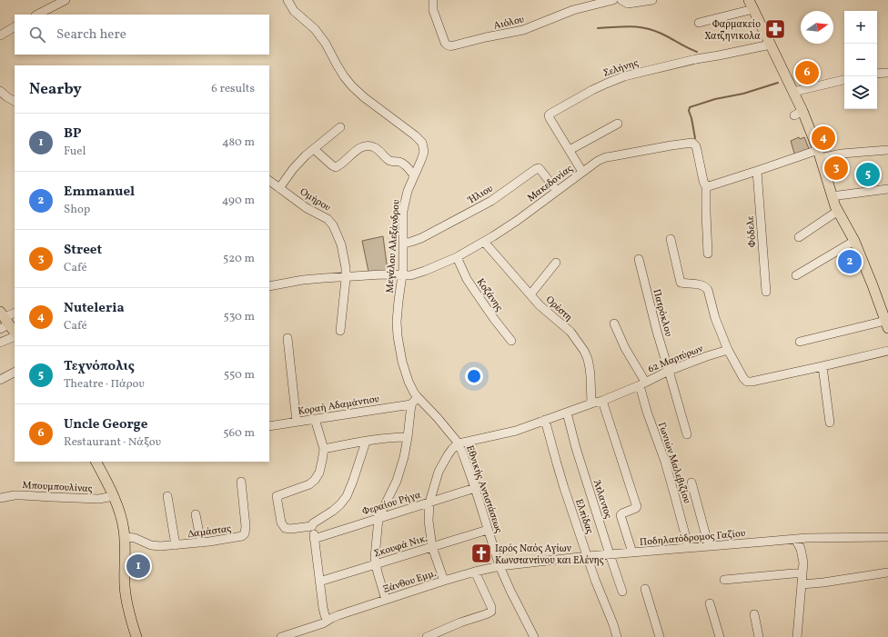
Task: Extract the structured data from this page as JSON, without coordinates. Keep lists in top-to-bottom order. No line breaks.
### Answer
{"streets":{"street":["Αιόλου","Σελήνης","Μακεδονίας","Ήλιου","Ομήρου","Φόδελε","Μεγάλου Αλεξάνδρου","Κοζάνης","Ορέστη","Πατρόκλου","62 Μαρτύρων","Κοραή Αδαμάντιου","Γωνιών Μαλεβιζίου","Μπουμπουλίνας","Εθνικής Αντιστάσεως","Άτλαντος","Φεραίου Ρήγα","Ελπίδας","Δαμάστας","Ποδηλατόδρομος Γαζίου","Σκουφά Νικ.","Ξάνθου Εμμ."]},"crossings":[["Σελήνης","Μακεδονίας"],["Μακεδονίας","Ήλιου"],["Μακεδονίας","Ομήρου"],["Μακεδονίας","Μεγάλου Αλεξάνδρου"],["Μακεδονίας","Κοζάνης"],["Μακεδονίας","Ορέστη"],["Ήλιου","Μεγάλου Αλεξάνδρου"],["Μεγάλου Αλεξάνδρου","Εθνικής Αντιστάσεως"],["Ορέστη","62 Μαρτύρων"],["Πατρόκλου","62 Μαρτύρων"],["62 Μαρτύρων","Γωνιών Μαλεβιζίου"],["62 Μαρτύρων","Εθνικής Αντιστάσεως"],["62 Μαρτύρων","Άτλαντος"],["62 Μαρτύρων","Ελπίδας"],["Γωνιών Μαλεβιζίου","Ποδηλατόδρομος Γαζίου"],["Εθνικής Αντιστάσεως","Φεραίου Ρήγα"],["Εθνικής Αντιστάσεως","Ποδηλατόδρομος Γαζίου"],["Εθνικής Αντιστάσεως","Σκουφά Νικ."],["Εθνικής Αντιστάσεως","Ξάνθου Εμμ."],["Άτλαντος","Ποδηλατόδρομος Γαζίου"],["Ελπίδας","Ποδηλατόδρομος Γαζίου"],["Ποδηλατόδρομος Γαζίου","Ξάνθου Εμμ."]],"places":{"pharmacy":["Φαρμακείο Χατζηνικολα"],"church":["Ιερός Ναός Αγίων Κωνσταντίνου και Ελένης"]},"north":"right","page":{"map_buttons":["+","−"],"search":"Search here","pins":["6","4","3","5","2","1"],"heading":["Nearby","6 results"],"list":[{"mark":"1","name":"BP","note":"Fuel","value":"480 m"},{"mark":"2","name":"Emmanuel","note":"Shop","value":"490 m"},{"mark":"3","name":"Street","note":"Café","value":"520 m"},{"mark":"4","name":"Nuteleria","note":"Café","value":"530 m"},{"mark":"5","name":"Τεχνόπολις","note":"Theatre · Πάρου","value":"550 m"},{"mark":"6","name":"Uncle George","note":"Restaurant · Νάξου","value":"560 m"}]}}
